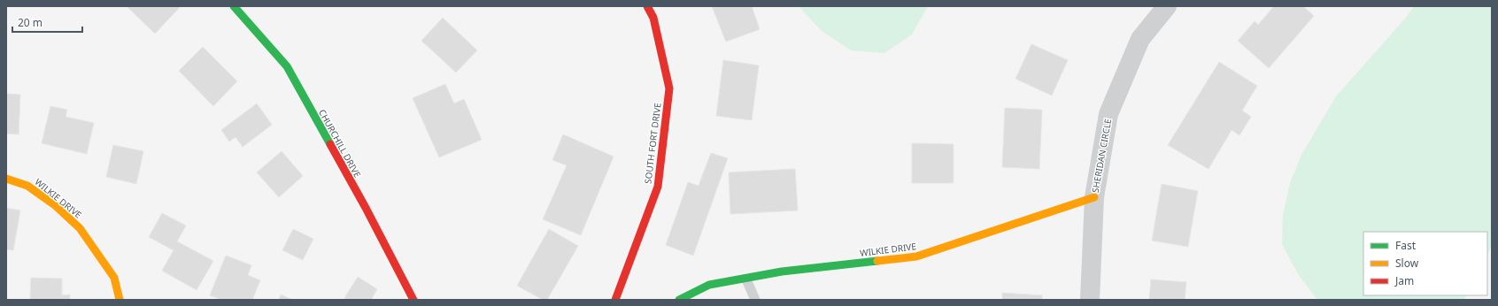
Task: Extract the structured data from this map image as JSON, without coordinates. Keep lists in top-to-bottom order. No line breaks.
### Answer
{"streets":{"street":["CHURCHILL DRIVE","SOUTH FORT DRIVE","SHERIDAN CIRCLE","WILKIE DRIVE"]},"crossings":[["SHERIDAN CIRCLE","WILKIE DRIVE"]],"legend":["Fast","Slow","Jam"],"scale_bar":"20 m"}
